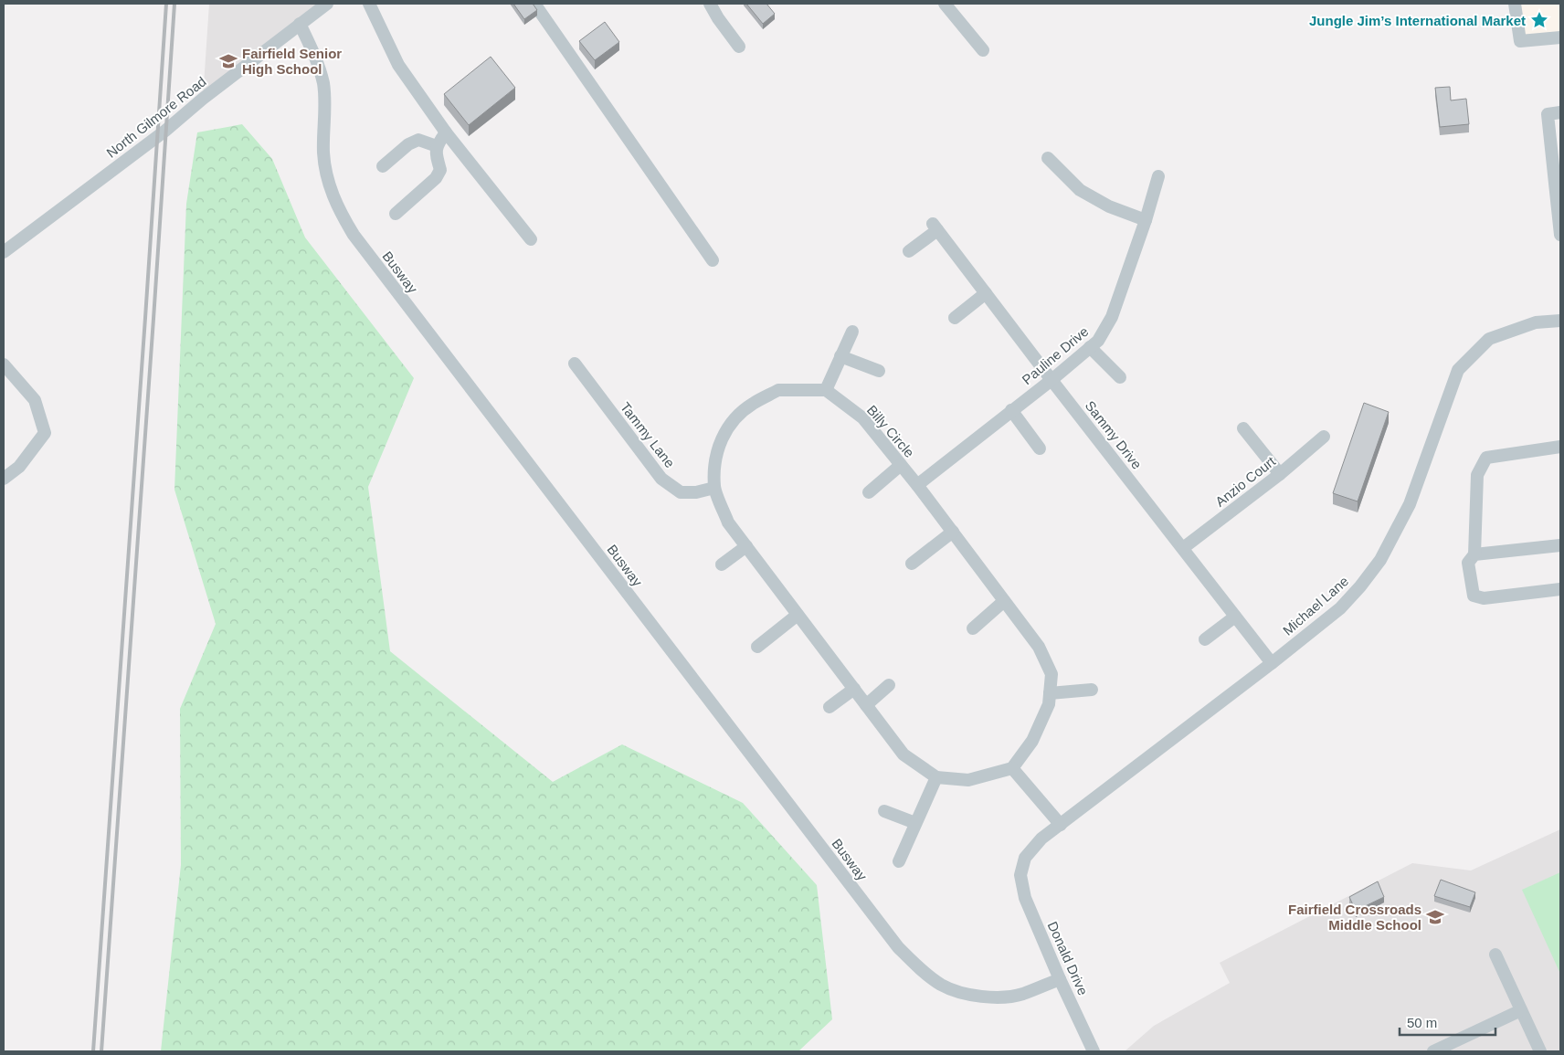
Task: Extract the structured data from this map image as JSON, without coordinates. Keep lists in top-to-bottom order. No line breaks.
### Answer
{"streets":{"street":["North Gilmore Road","Busway","Pauline Drive","Billy Circle","Tammy Lane","Sammy Drive","Anzio Court","Michael Lane","Donald Drive"]},"crossings":[["North Gilmore Road","Busway"],["Busway","Donald Drive"],["Pauline Drive","Billy Circle"],["Pauline Drive","Sammy Drive"],["Sammy Drive","Anzio Court"],["Sammy Drive","Michael Lane"],["Michael Lane","Donald Drive"]],"places":{"place":["Jungle Jim’s International Market"],"school or university":["Fairfield Senior High School","Fairfield Crossroads Middle School"]},"scale_bar":"50 m"}
